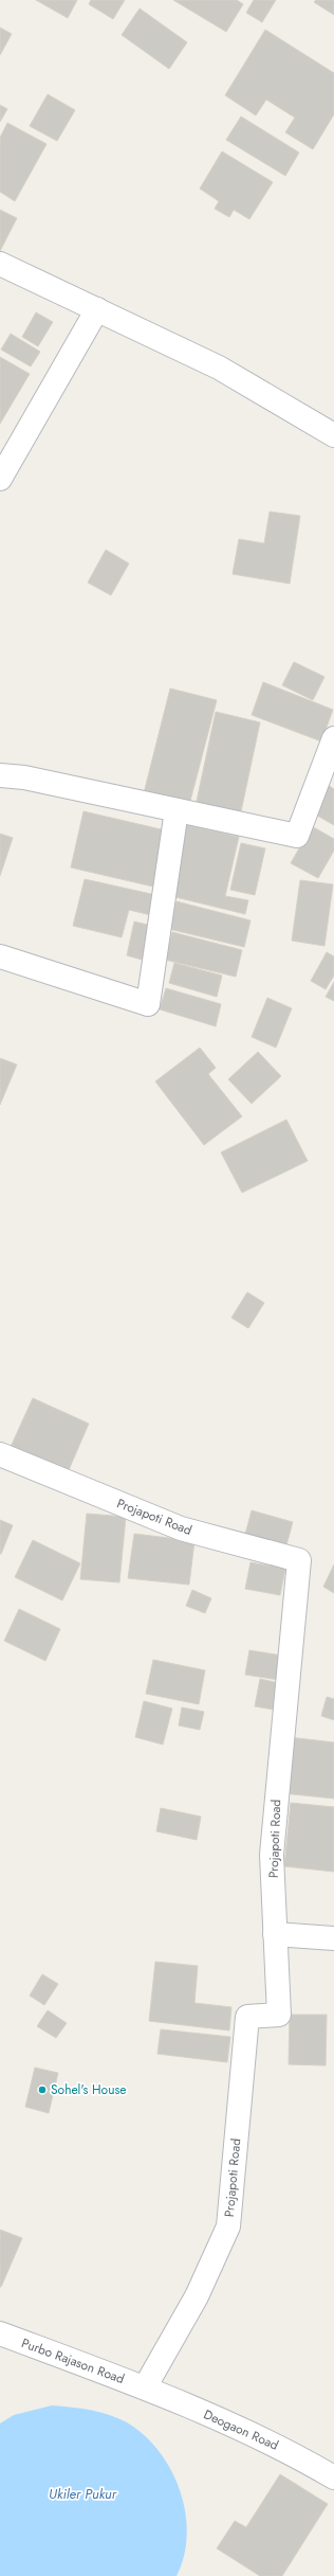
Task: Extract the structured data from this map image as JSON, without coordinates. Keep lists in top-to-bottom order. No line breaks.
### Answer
{"streets":{"street":["Projapoti Road","Purbo Rajason Road","Deogaon Road"]},"crossings":[["Projapoti Road","Purbo Rajason Road"],["Projapoti Road","Deogaon Road"],["Purbo Rajason Road","Deogaon Road"]],"water":["Ukiler Pukur"],"places":["Sohel's House"]}
